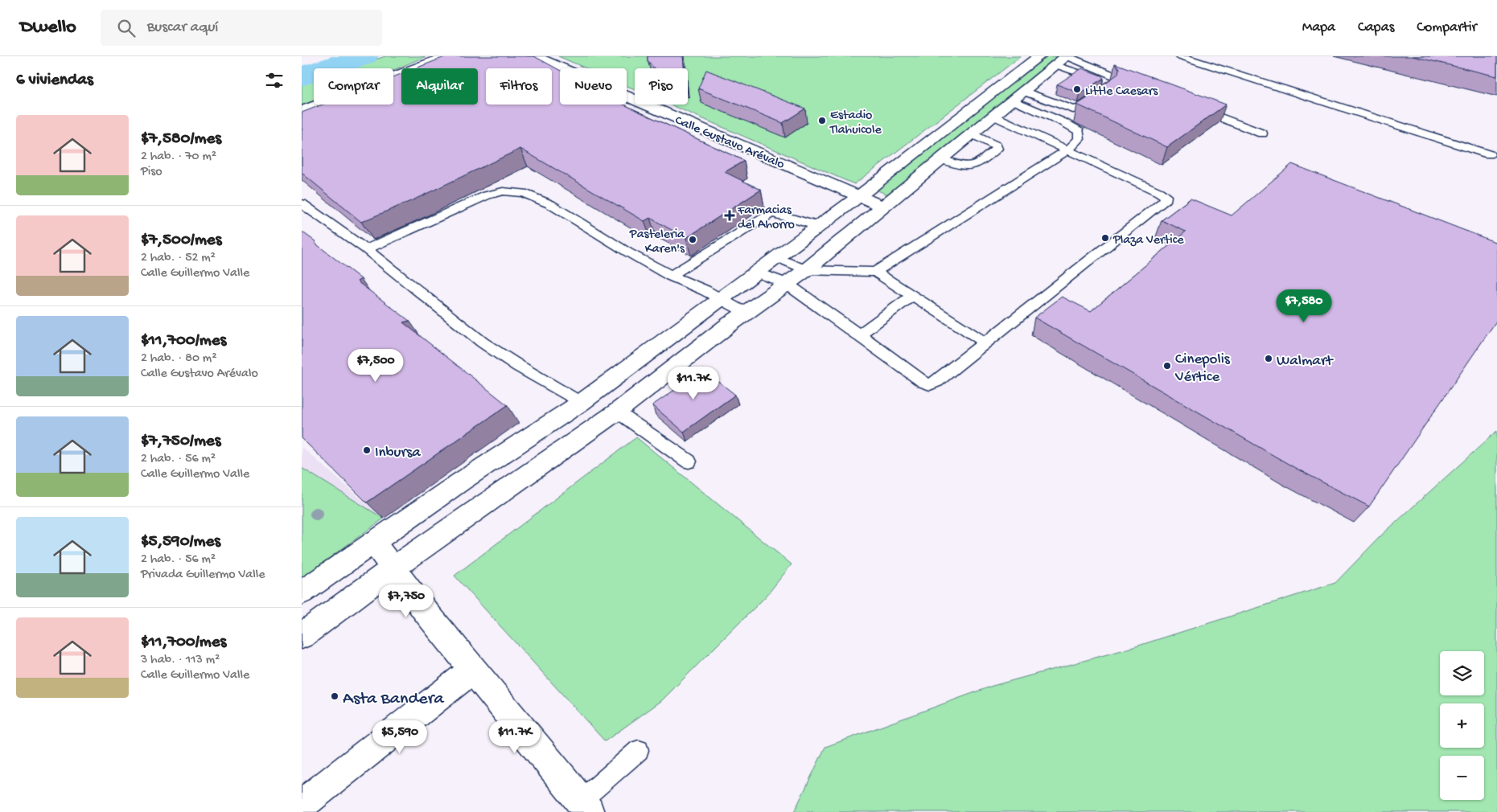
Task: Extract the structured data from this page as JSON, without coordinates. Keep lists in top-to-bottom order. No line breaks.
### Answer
{"streets":{"main road":["Calle Gustavo Arévalo"]},"places":{"other":["Little Caesars","Estadio Tlahuicole","Plaza Vertice","Pasteleria Karen's","Walmart","Cinepolis Vértice","Inbursa","Asta Bandera"],"health":["Farmacias del Ahorro"]},"page":{"header":"Dwello","search":"Buscar aquí","nav":["Mapa","Capas","Compartir"],"heading":"6 viviendas","chip":["Comprar","Alquilar","Filtros","Nuevo","Piso"],"list":[{"name":"$7,580/mes","note":"2 hab. · 70 m² · Piso"},{"name":"$7,500/mes","note":"2 hab. · 52 m² · Calle Guillermo Valle"},{"name":"$11,700/mes","note":"2 hab. · 80 m² · Calle Gustavo Arévalo"},{"name":"$7,750/mes","note":"2 hab. · 56 m² · Calle Guillermo Valle"},{"name":"$5,590/mes","note":"2 hab. · 56 m² · Privada Guillermo Valle"},{"name":"$11,700/mes","note":"3 hab. · 113 m² · Calle Guillermo Valle"}],"price":["$7,580","$7,500","$11.7K","$7,750","$5,590","$11.7K"],"map_buttons":["+","−"]}}
